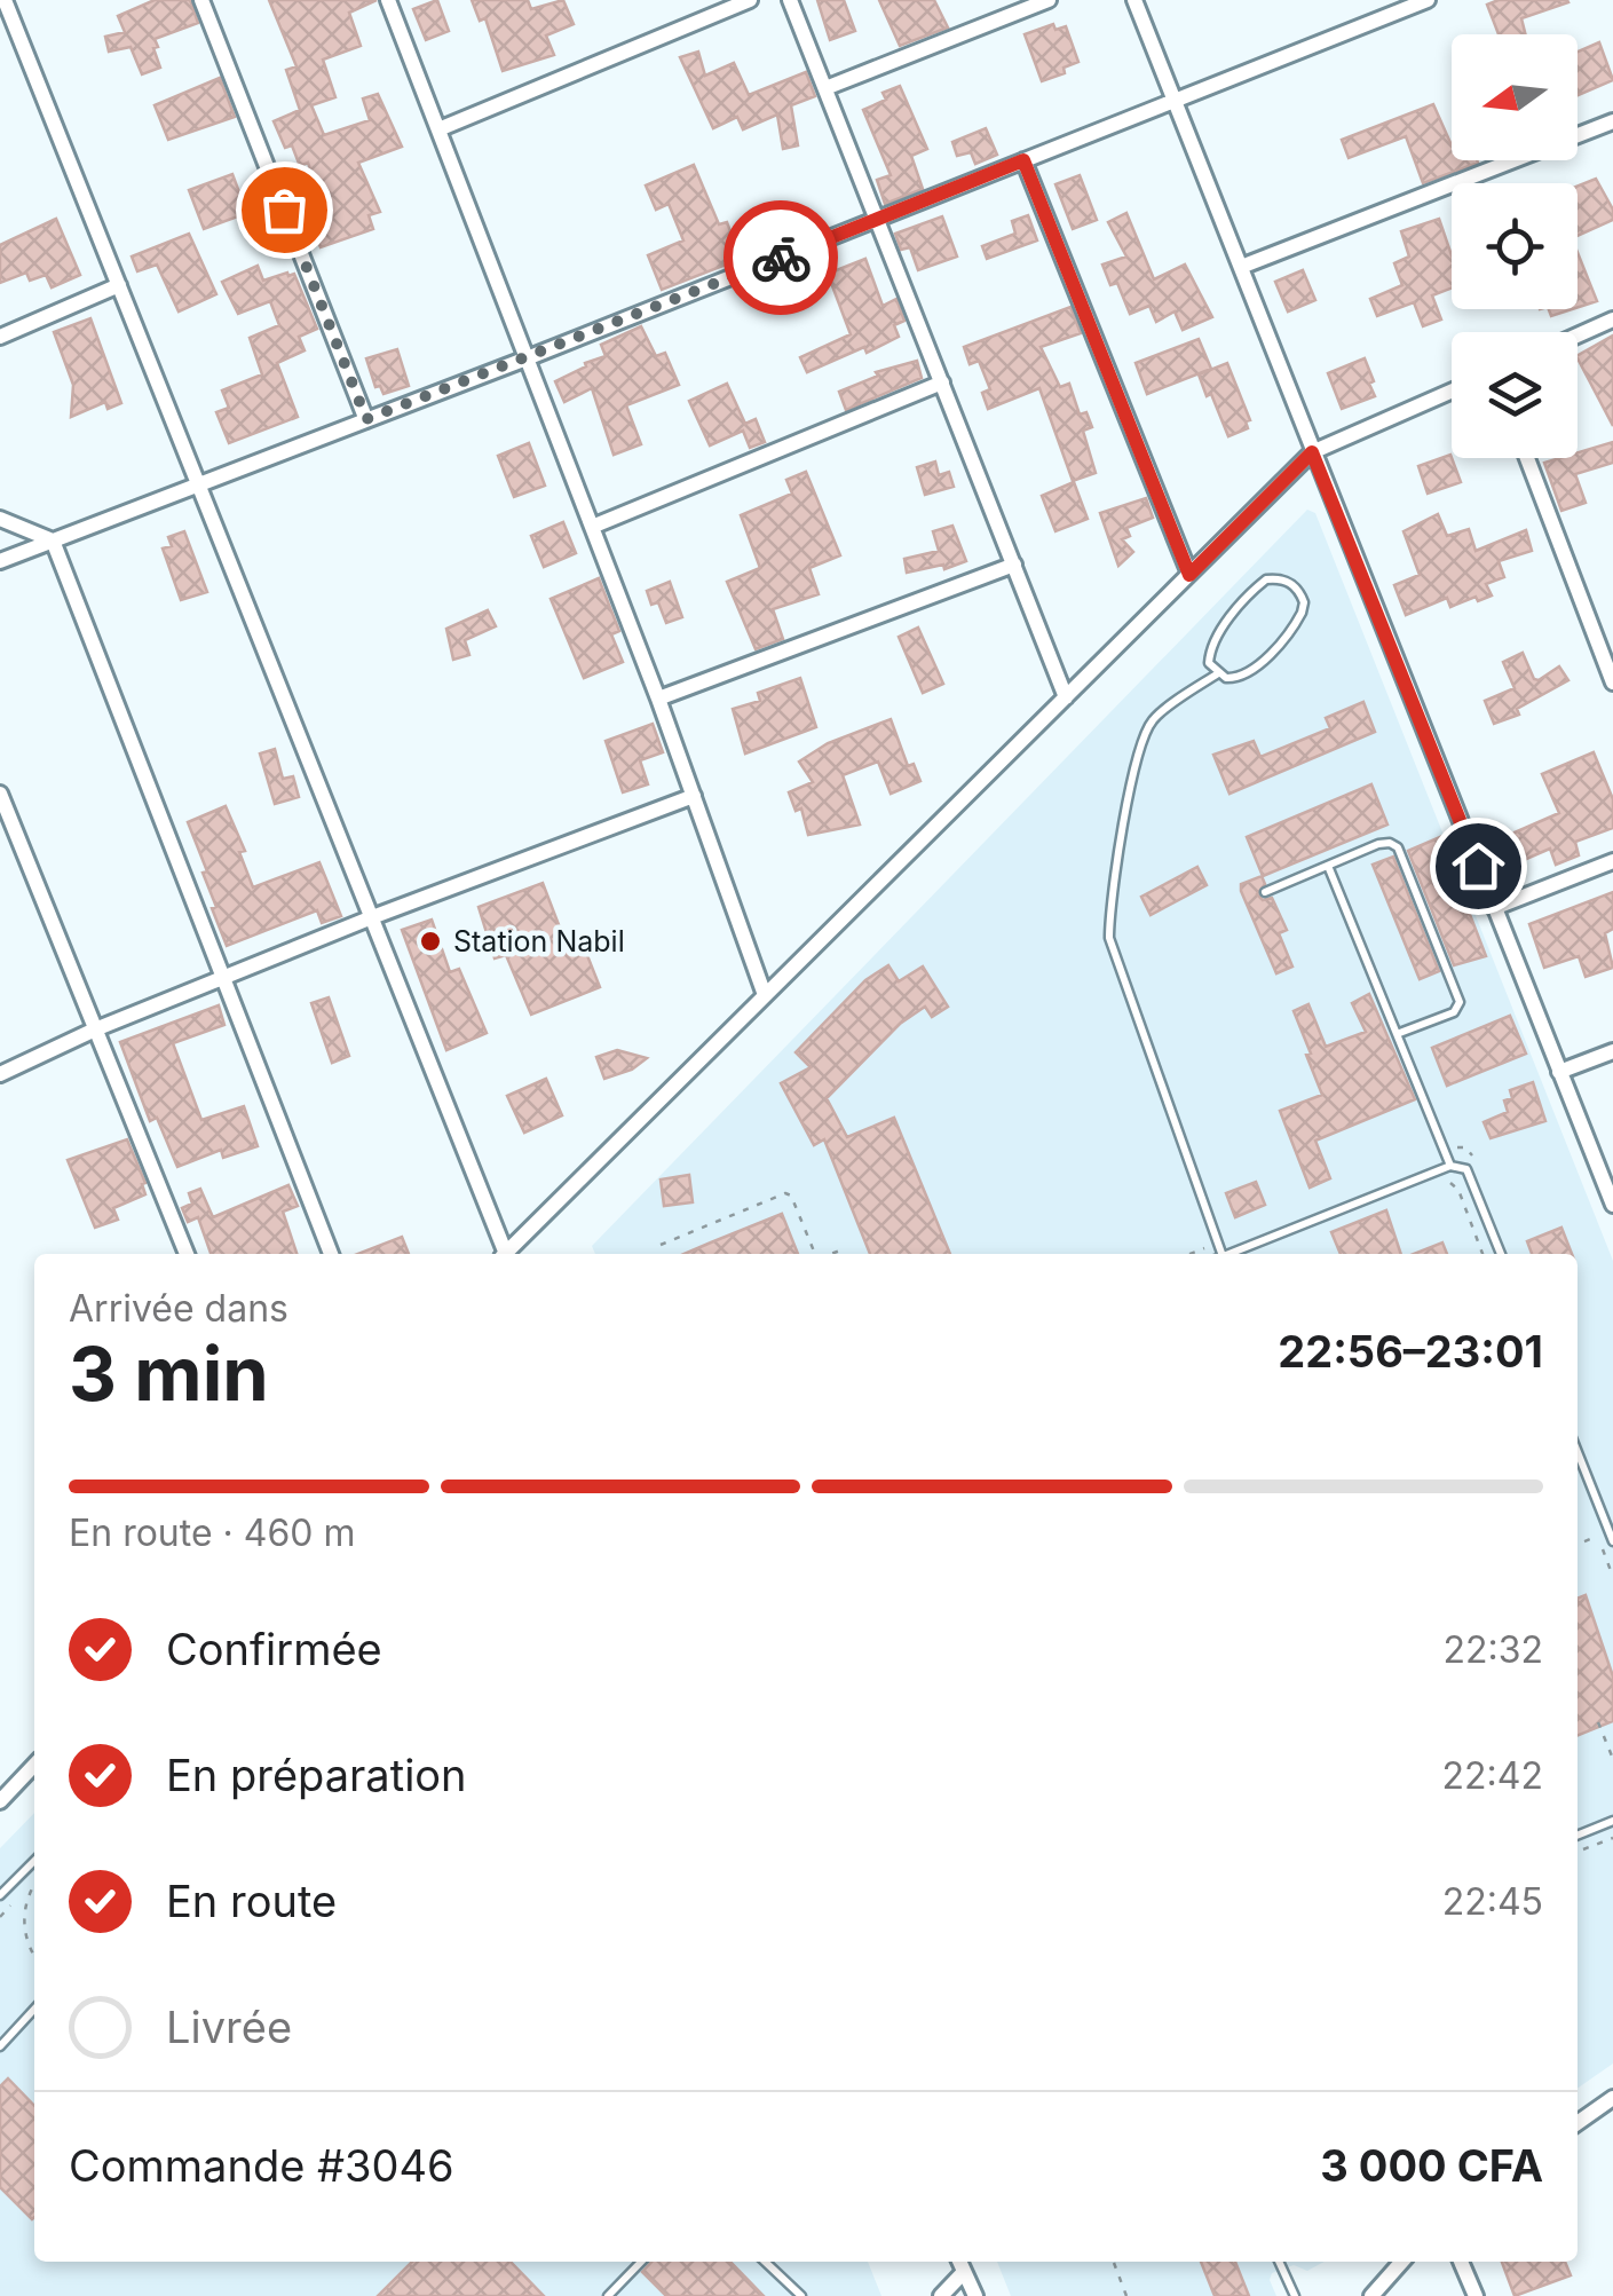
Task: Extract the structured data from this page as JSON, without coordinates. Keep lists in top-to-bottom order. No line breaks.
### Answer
{"places":["Station Nabil"],"north":"left","page":{"heading":["3 min","Arrivée dans","22:56–23:01"],"panel":["Commande #3046","3 000 CFA"],"bar":"En route · 460 m","list":[["Confirmée","22:32"],["En préparation","22:42"],["En route","22:45"],"Livrée"]}}
